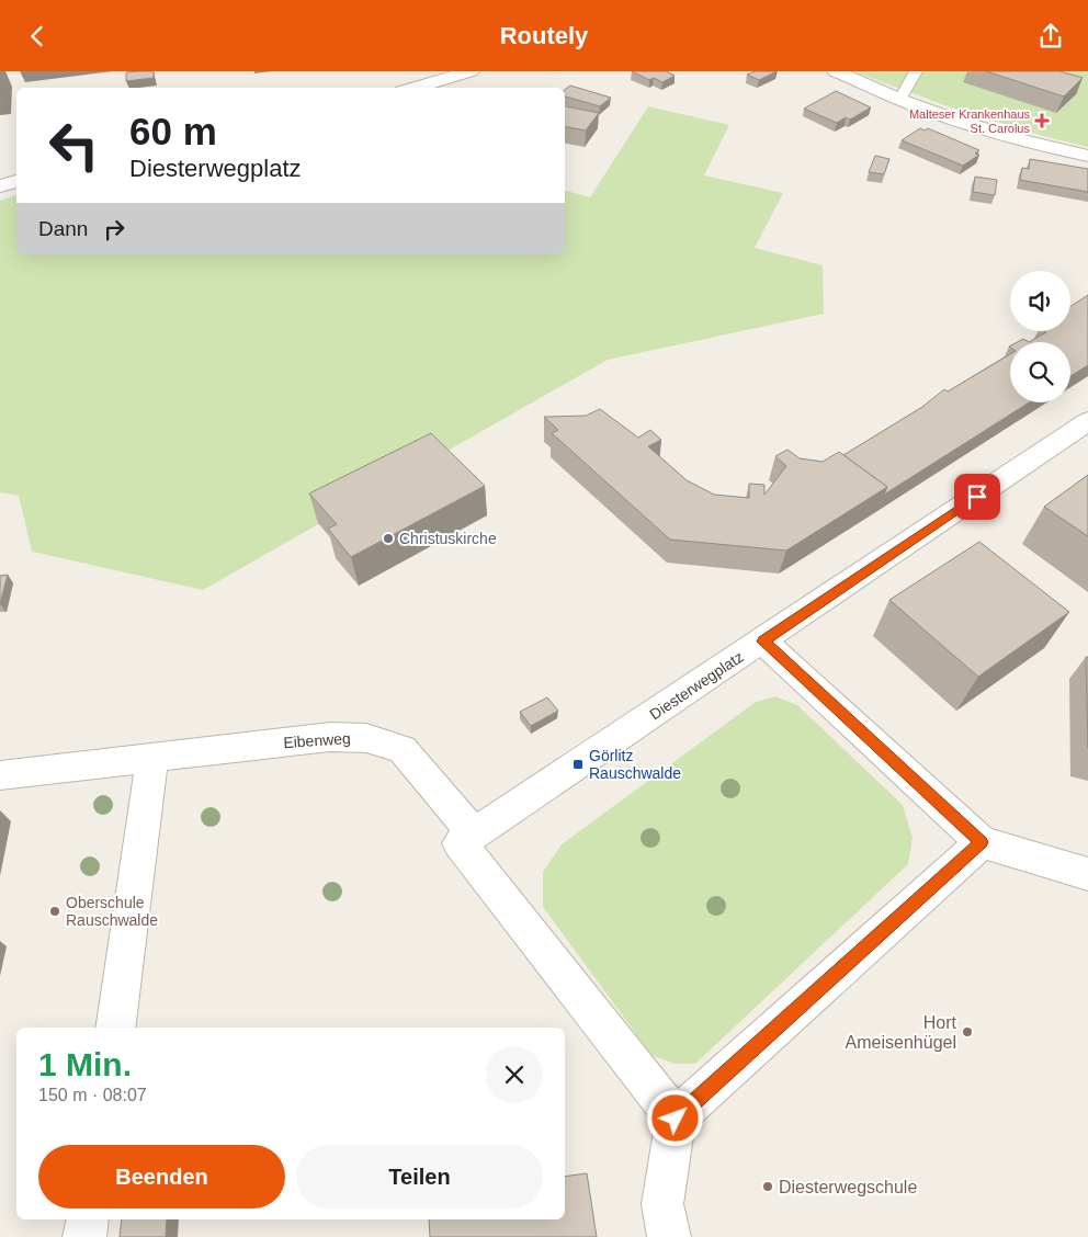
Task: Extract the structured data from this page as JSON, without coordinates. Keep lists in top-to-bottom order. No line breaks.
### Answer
{"streets":{"street":["Diesterwegplatz","Eibenweg"]},"crossings":[["Diesterwegplatz","Eibenweg"]],"places":{"health":["Malteser Krankenhaus St. Carolus"],"other":["Christuskirche","Oberschule Rauschwalde","Hort Ameisenhügel","Diesterwegschule"],"transit":["Görlitz Rauschwalde"]},"page":{"header":"Routely","turn":["60 m","Diesterwegplatz"],"then":"Dann","heading":["1 Min.","150 m · 08:07"],"buttons":["Beenden","Teilen"]}}
